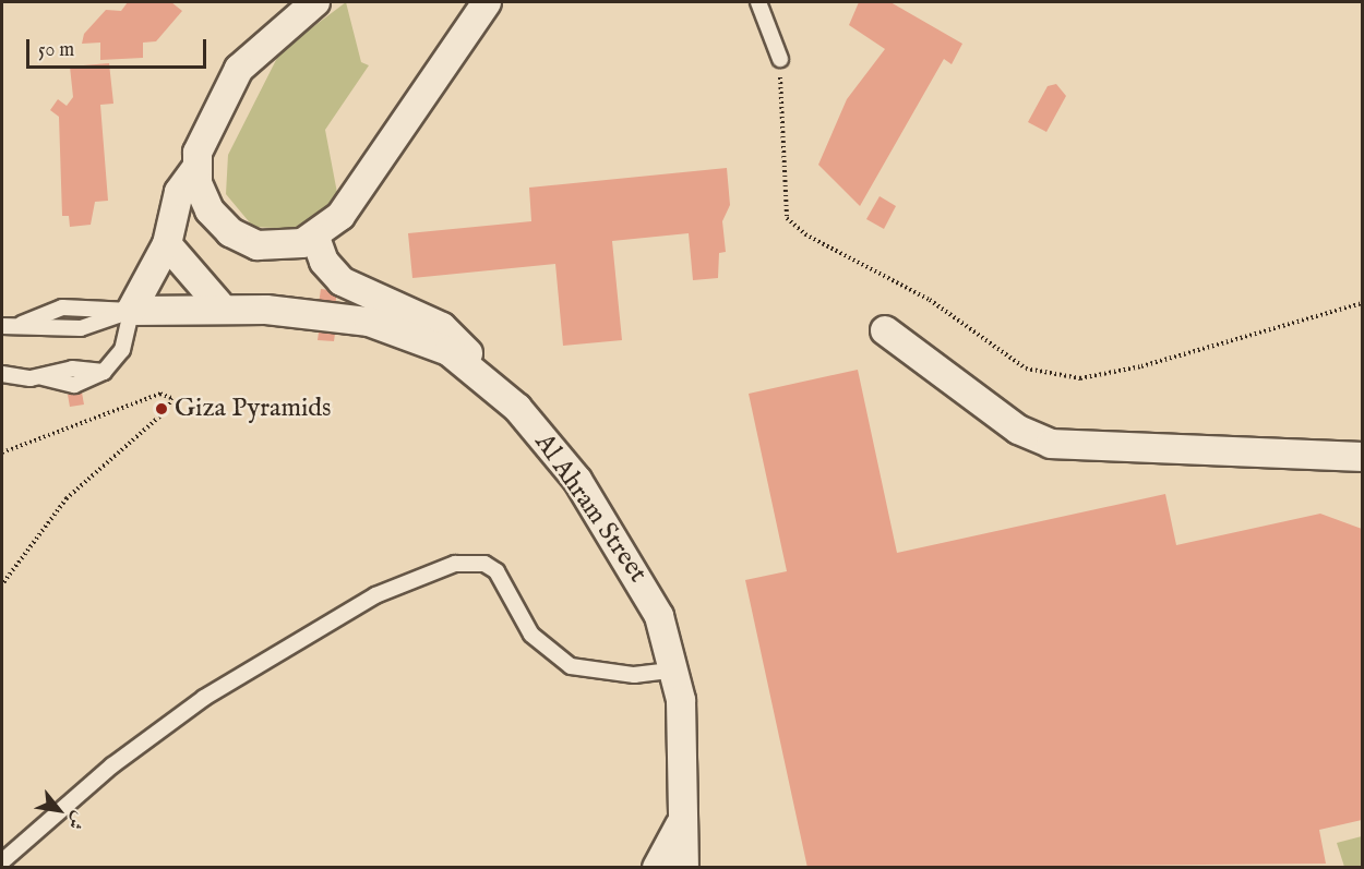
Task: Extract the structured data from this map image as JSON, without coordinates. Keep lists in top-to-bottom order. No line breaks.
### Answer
{"streets":{"street":["Al Ahram Street"]},"places":["Giza Pyramids"],"scale_bar":"50 m","north":"bottom right"}
